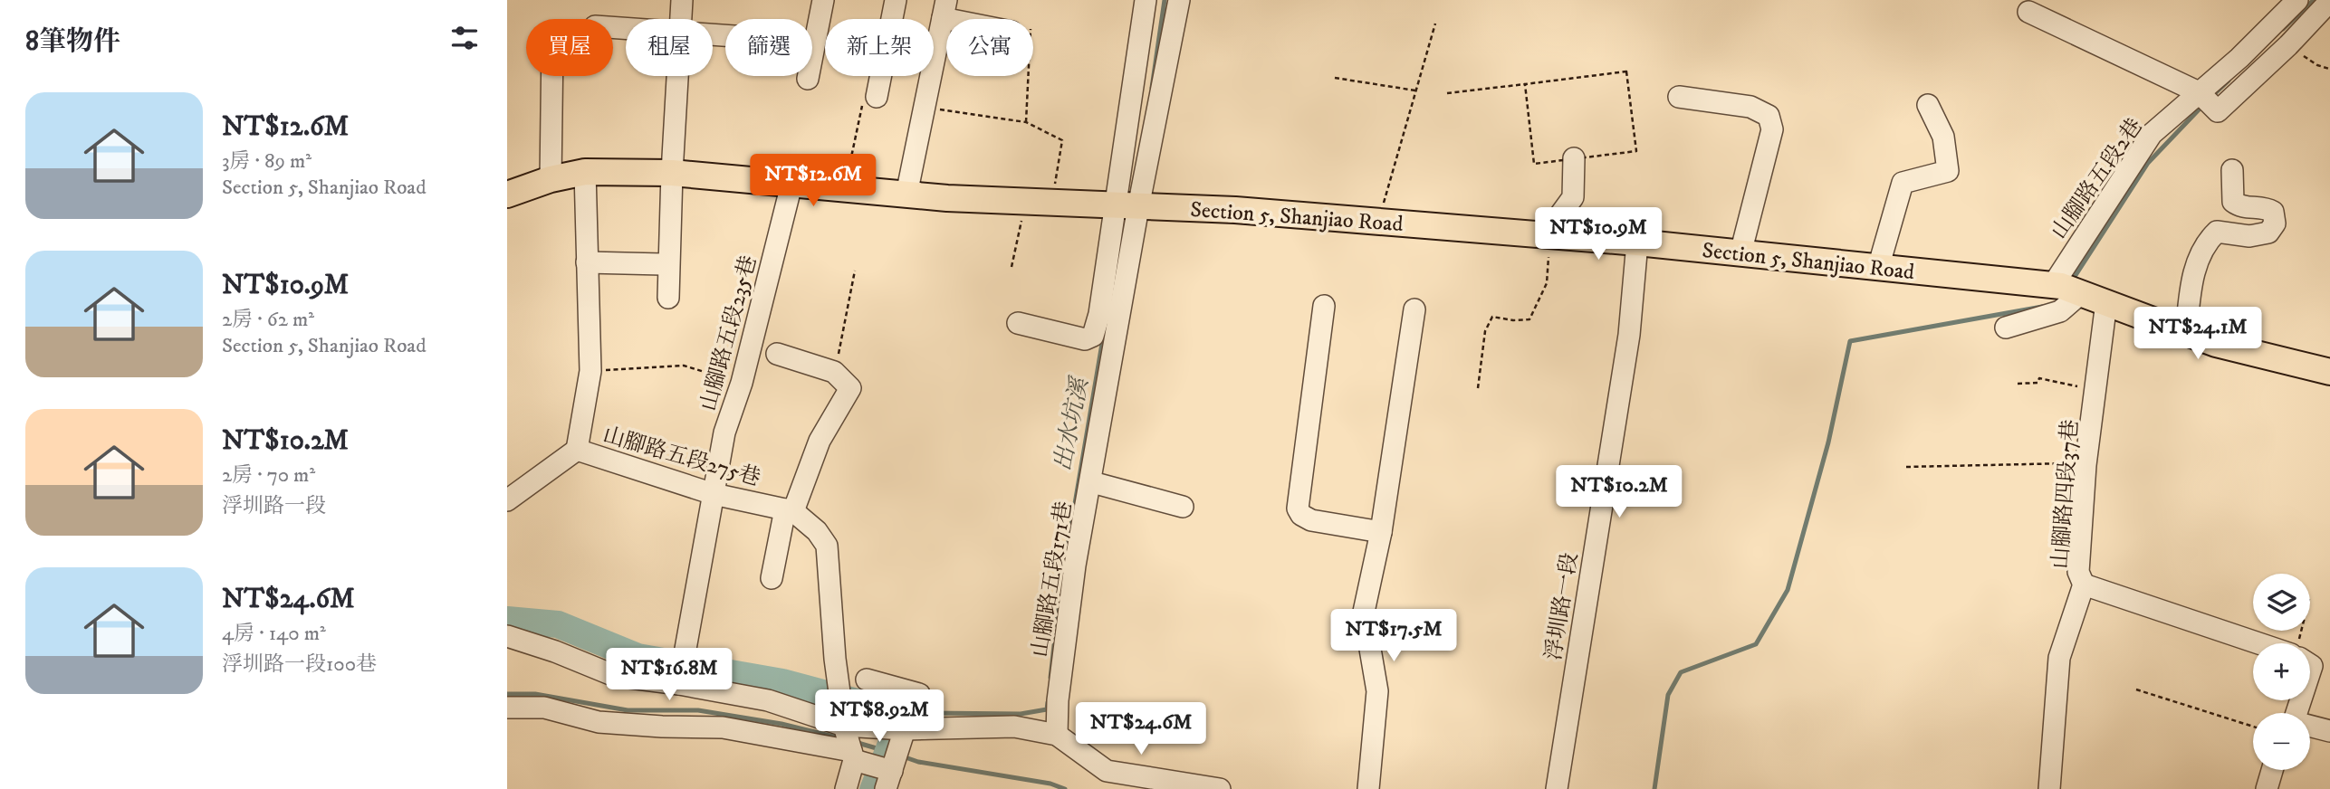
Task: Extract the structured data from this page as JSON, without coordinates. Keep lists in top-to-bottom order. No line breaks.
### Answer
{"streets":{"main road":["Section 5, Shanjiao Road"],"street":["山腳路五段2巷","山腳路五段235巷","山腳路五段275巷","山腳路四段37巷","山腳路五段171巷","浮圳路一段"]},"crossings":[["山腳路五段2巷","Section 5, Shanjiao Road"],["Section 5, Shanjiao Road","山腳路五段235巷"],["Section 5, Shanjiao Road","山腳路五段275巷"],["Section 5, Shanjiao Road","山腳路四段37巷"],["Section 5, Shanjiao Road","山腳路五段171巷"],["Section 5, Shanjiao Road","浮圳路一段"],["山腳路五段235巷","山腳路五段275巷"]],"water":["出水坑溪"],"page":{"heading":"8筆物件","chip":["買屋","租屋","篩選","新上架","公寓"],"list":[{"name":"NT$12.6M","note":"3房 · 89 m² · Section 5, Shanjiao Road"},{"name":"NT$10.9M","note":"2房 · 62 m² · Section 5, Shanjiao Road"},{"name":"NT$10.2M","note":"2房 · 70 m² · 浮圳路一段"},{"name":"NT$24.6M","note":"4房 · 140 m² · 浮圳路一段100巷"}],"price":["NT$12.6M","NT$10.9M","NT$24.1M","NT$10.2M","NT$17.5M","NT$16.8M","NT$8.92M","NT$24.6M"],"map_buttons":["+","−"]}}
